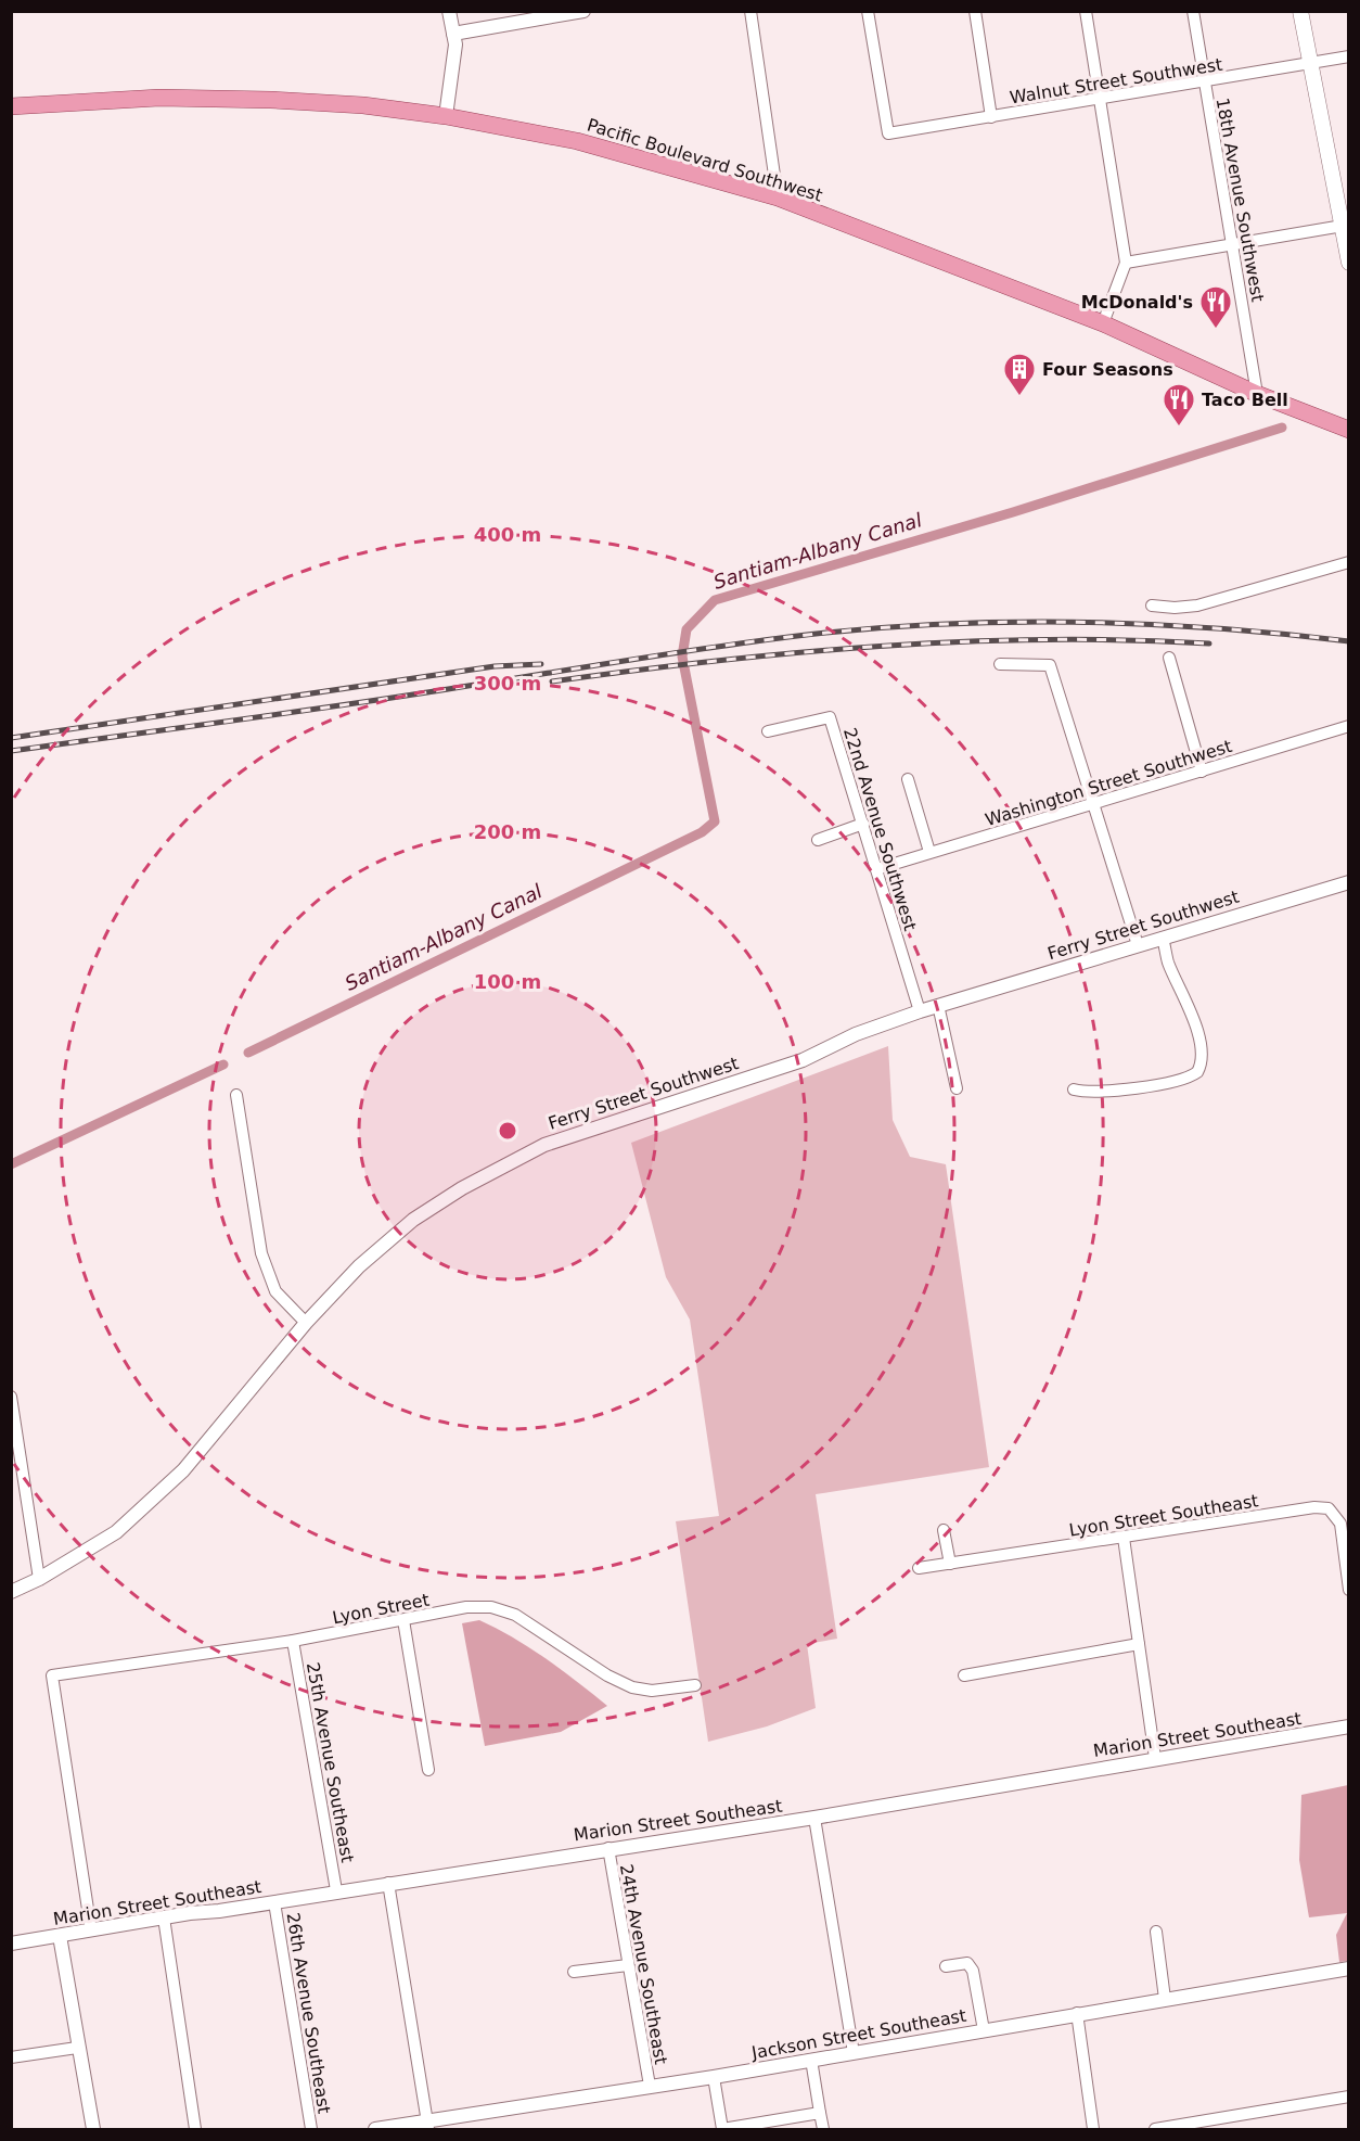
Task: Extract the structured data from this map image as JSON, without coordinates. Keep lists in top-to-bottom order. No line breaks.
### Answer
{"streets":{"main road":["Pacific Boulevard Southwest"],"street":["Walnut Street Southwest","18th Avenue Southwest","Washington Street Southwest","22nd Avenue Southwest","Ferry Street Southwest","Lyon Street Southeast","Lyon Street","Marion Street Southeast","25th Avenue Southeast","24th Avenue Southeast","26th Avenue Southeast","Jackson Street Southeast"]},"crossings":[["Walnut Street Southwest","18th Avenue Southwest"],["Pacific Boulevard Southwest","18th Avenue Southwest"],["Washington Street Southwest","22nd Avenue Southwest"],["22nd Avenue Southwest","Ferry Street Southwest"],["Lyon Street","Marion Street Southeast"],["Lyon Street","25th Avenue Southeast"],["Marion Street Southeast","25th Avenue Southeast"],["Marion Street Southeast","24th Avenue Southeast"],["Marion Street Southeast","26th Avenue Southeast"],["24th Avenue Southeast","Jackson Street Southeast"]],"water":["Santiam-Albany Canal"],"places":{"restaurant":["McDonald's","Taco Bell"],"building":["Four Seasons"]},"rings":["400 m","300 m","200 m","100 m"]}
